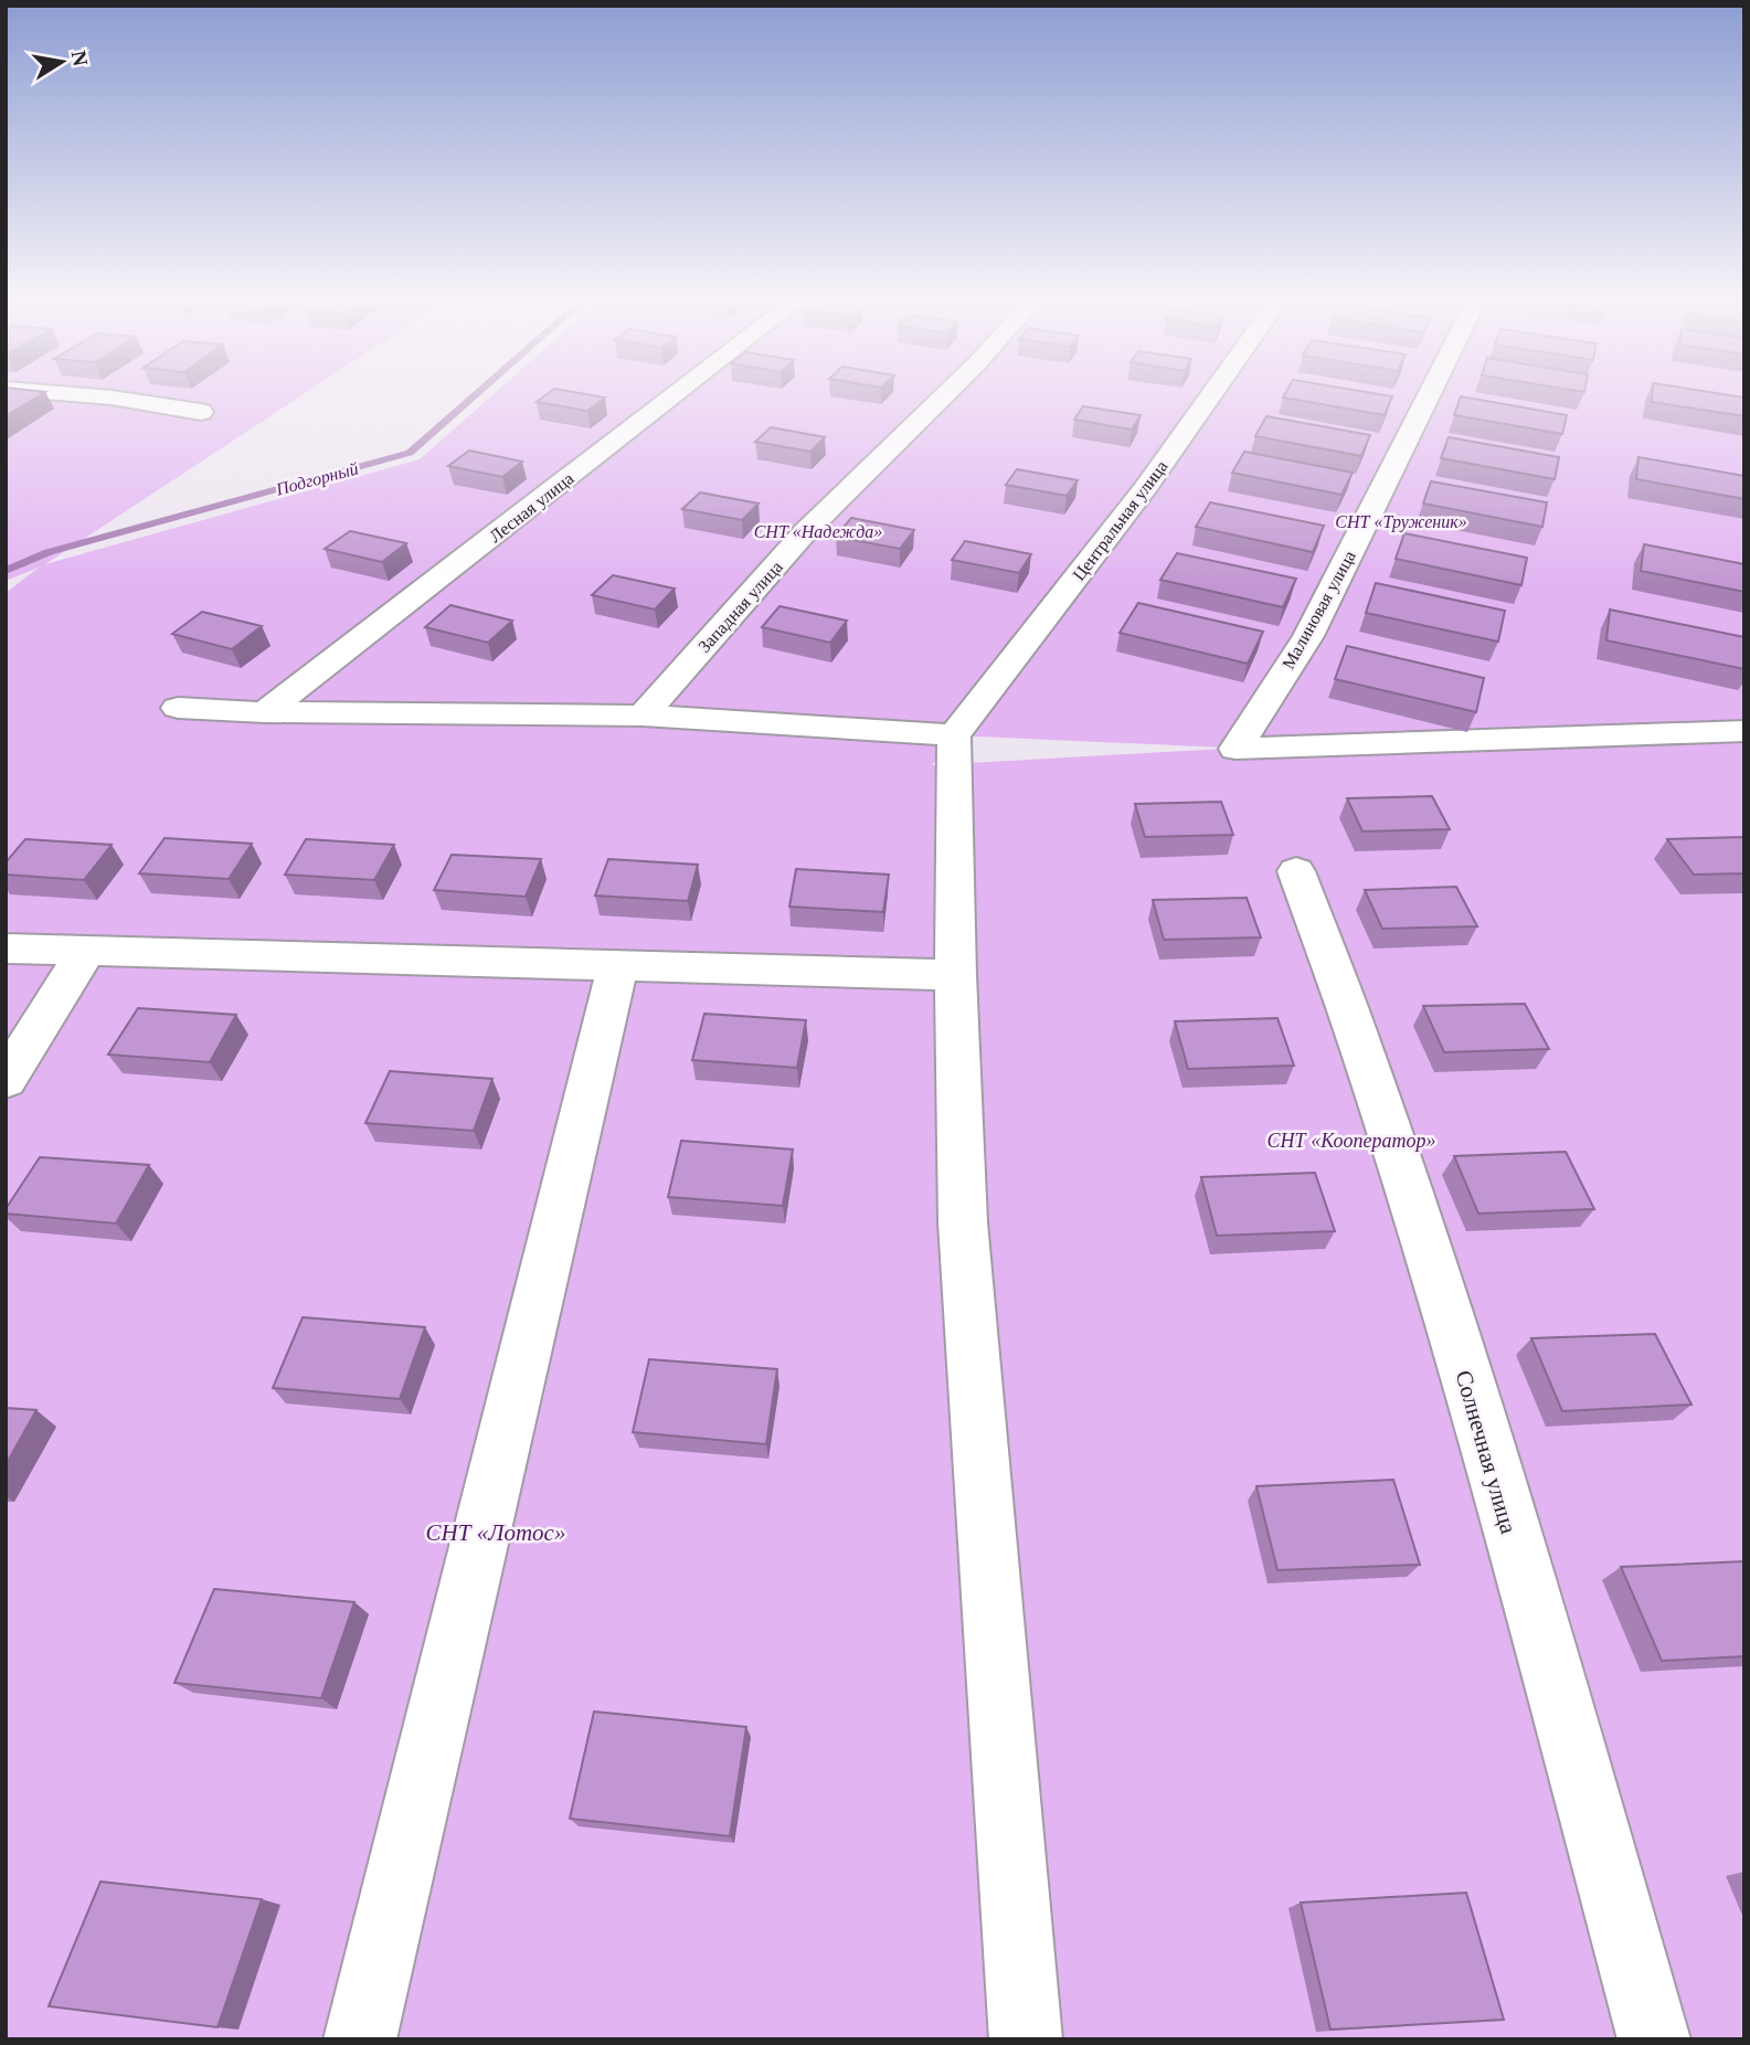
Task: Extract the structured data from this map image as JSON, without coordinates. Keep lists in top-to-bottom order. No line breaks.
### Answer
{"streets":{"street":["Лесная улица","Центральная улица","Западная улица","Малиновая улица","Солнечная улица"]},"water":["Подгорный"],"parks":["СНТ «Труженик»","СНТ «Надежда»","СНТ «Кооператор»","СНТ «Лотос»"],"north":"right"}
